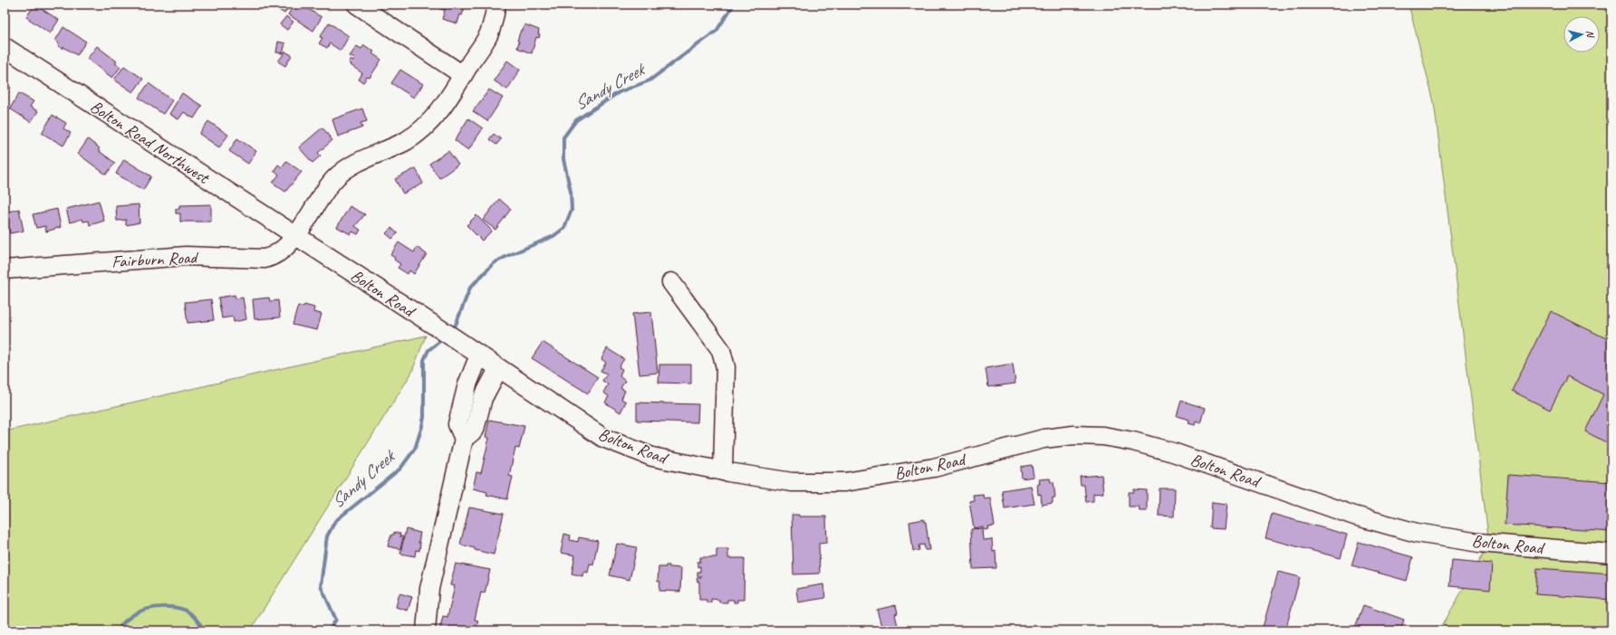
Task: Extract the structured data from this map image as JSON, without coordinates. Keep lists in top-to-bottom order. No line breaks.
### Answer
{"streets":{"street":["Bolton Road Northwest","Fairburn Road","Bolton Road"]},"crossings":[["Bolton Road Northwest","Fairburn Road"],["Bolton Road Northwest","Bolton Road"],["Fairburn Road","Bolton Road"]],"water":["Sandy Creek"],"north":"right"}
